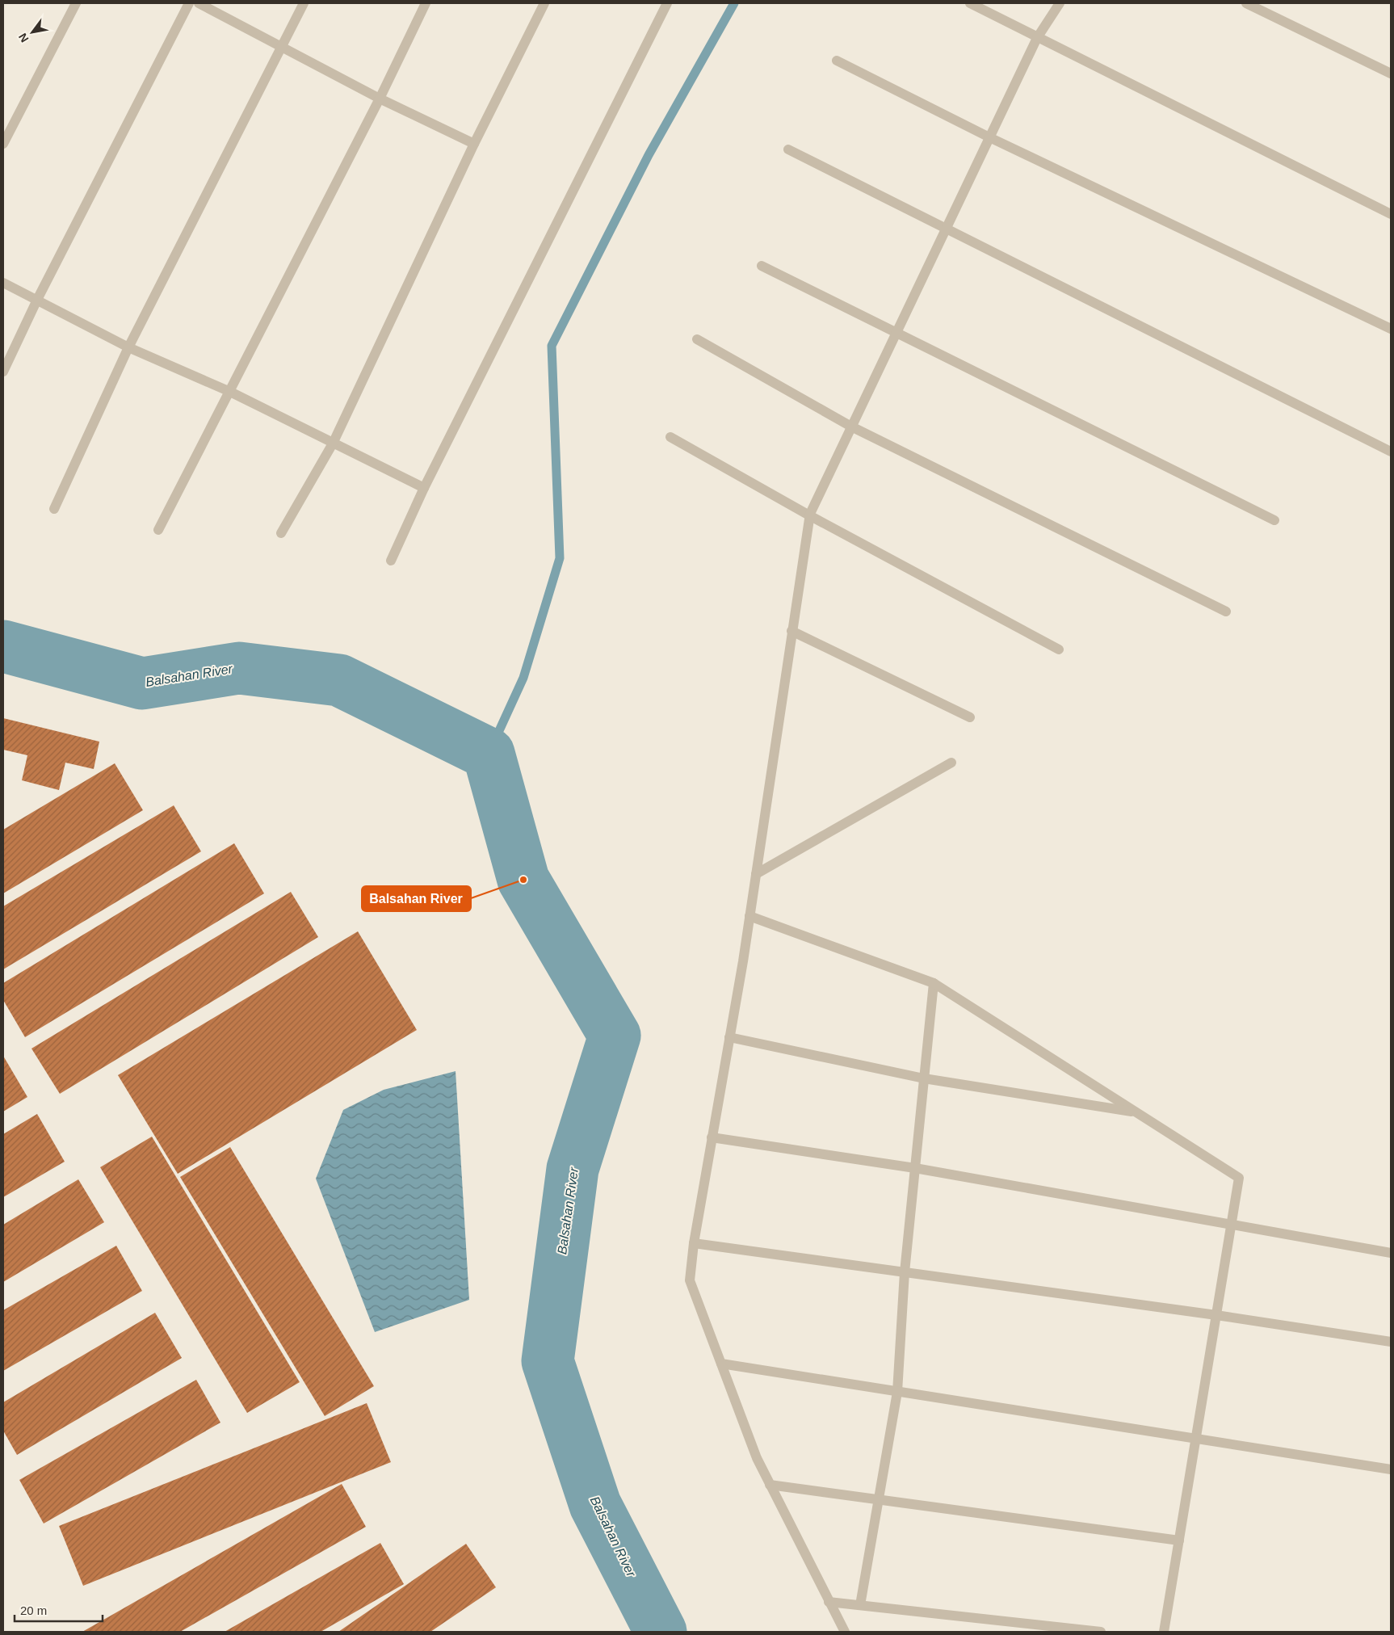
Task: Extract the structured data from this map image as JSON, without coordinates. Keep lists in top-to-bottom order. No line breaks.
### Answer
{"water":["Balsahan River"],"places":["Balsahan River"],"scale_bar":"20 m","north":"bottom left"}
